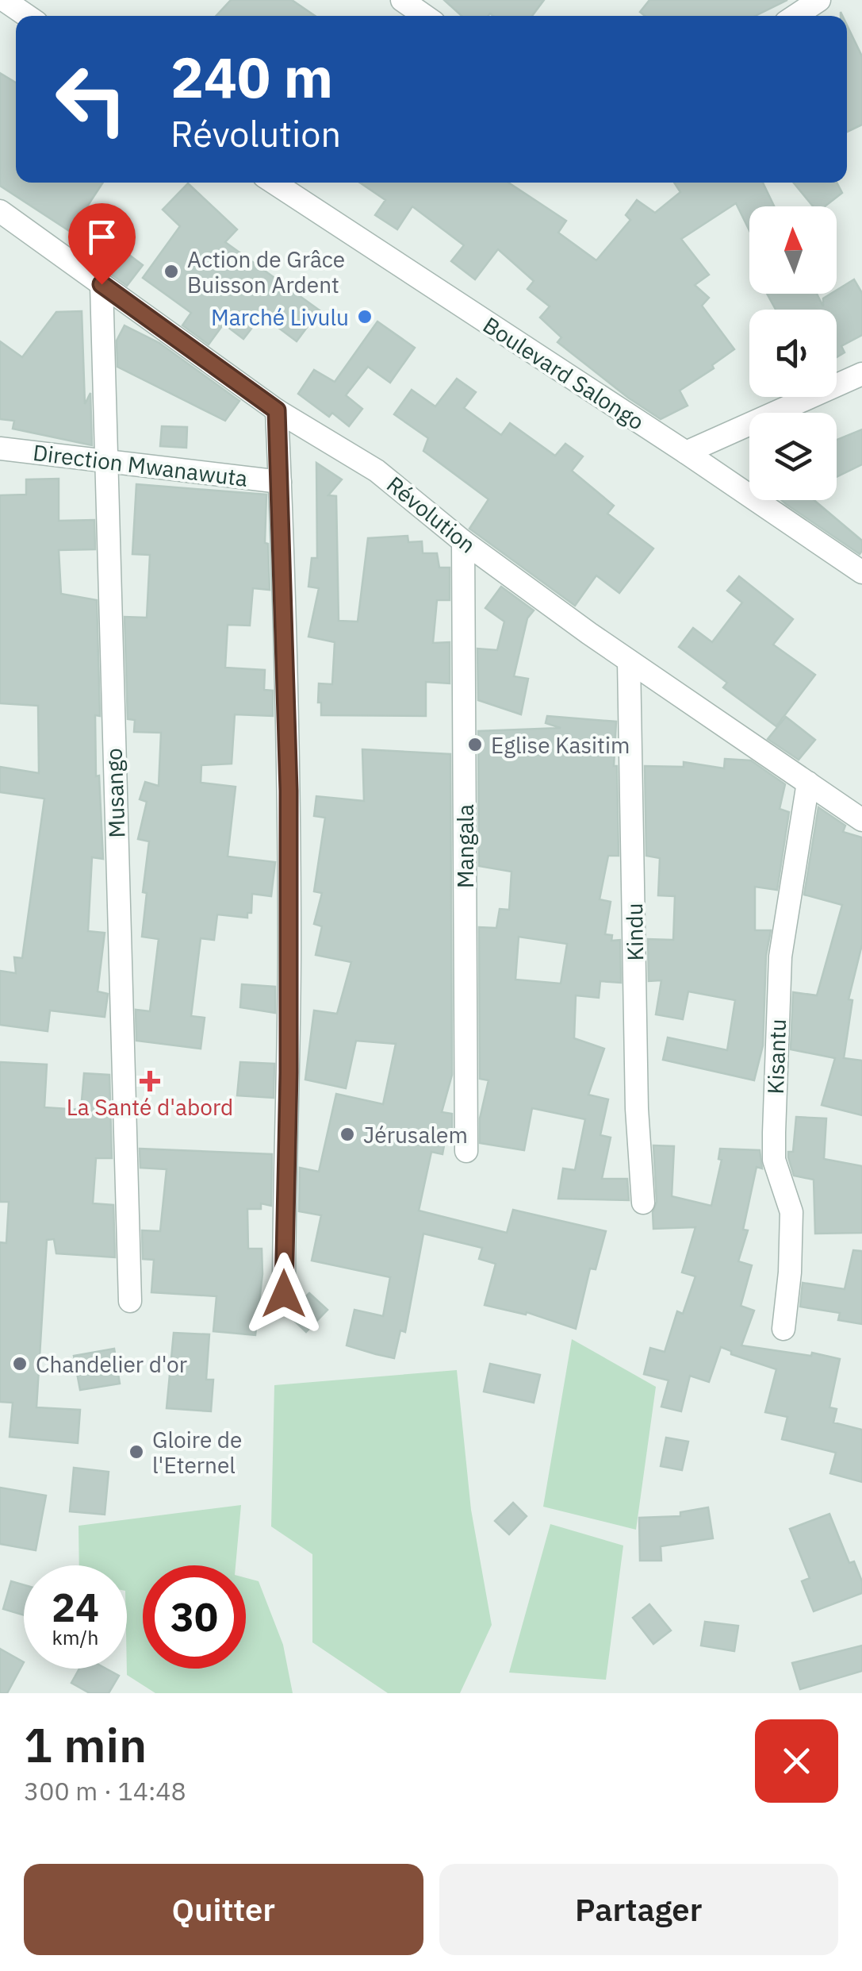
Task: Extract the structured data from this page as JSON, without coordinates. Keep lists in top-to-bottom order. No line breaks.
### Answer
{"streets":{"street":["Boulevard Salongo","Direction Mwanawuta","Révolution","Musango","Mangala","Kindu","Kisantu"]},"crossings":[["Direction Mwanawuta","Musango"],["Révolution","Musango"],["Révolution","Mangala"],["Révolution","Kindu"],["Révolution","Kisantu"]],"places":{"other":["Action de Grâce Buisson Ardent","Marché Livulu","Eglise Kasitim","Jérusalem","Chandelier d'or","Gloire de l'Eternel"],"health":["La Santé d'abord"]},"north":"top","page":{"turn":["240 m","Révolution"],"speed":"24 km/h","limit":"30","heading":["1 min","300 m · 14:48"],"buttons":["Quitter","Partager"]}}
